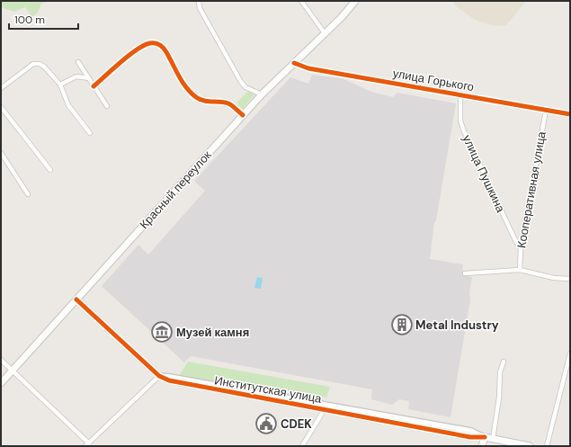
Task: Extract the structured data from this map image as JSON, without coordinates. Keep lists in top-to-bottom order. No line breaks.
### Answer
{"streets":{"main road":["Красный переулок","Институтская улица"],"street":["улица Горького","улица Пушкина","Кооперативная улица"]},"crossings":[["улица Горького","улица Пушкина"],["улица Горького","Красный переулок"],["улица Горького","Кооперативная улица"],["улица Пушкина","Кооперативная улица"],["Красный переулок","Институтская улица"]],"places":{"building":["Metal Industry"],"museum":["Музей камня"],"public building":["CDEK"]},"scale_bar":"100 m"}
